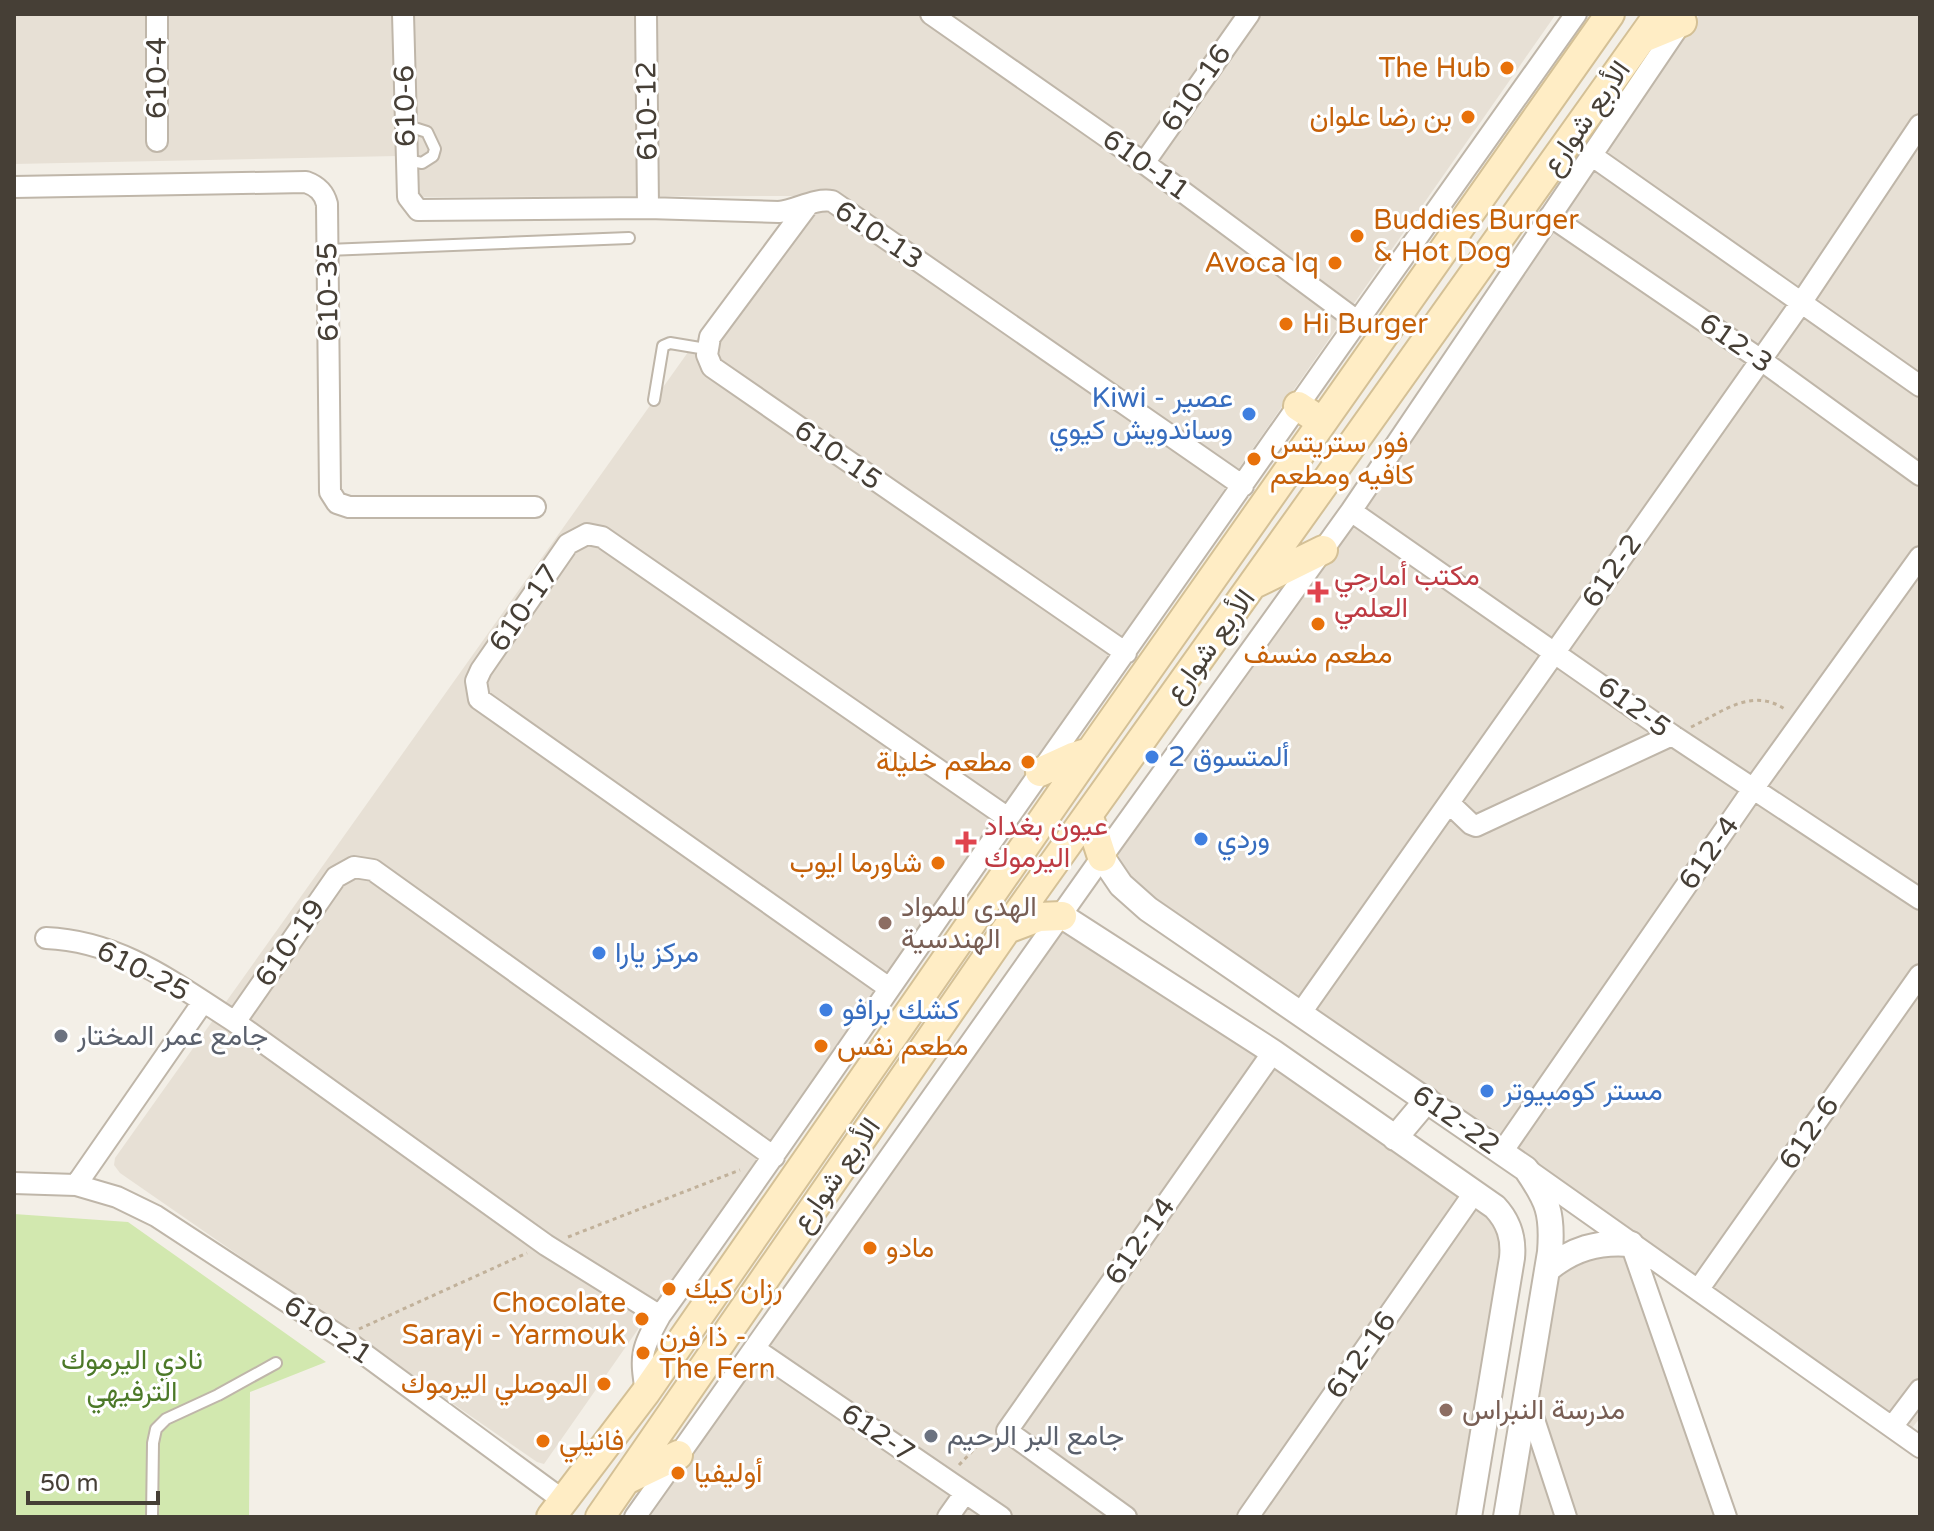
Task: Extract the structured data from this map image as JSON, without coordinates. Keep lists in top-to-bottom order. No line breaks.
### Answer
{"streets":{"main road":["الأربع شوارع"],"street":["610-4","610-16","610-6","610-12","610-11","610-13","610-35","612-3","610-15","612-2","610-17","612-5","612-4","610-19","610-25","612-22","612-6","612-14","610-21","612-16","612-7"]},"crossings":[["610-16","610-11"],["610-6","610-13"],["610-12","610-13"],["الأربع شوارع","610-21"],["612-3","612-2"],["612-2","612-5"],["612-2","612-22"],["612-5","612-4"],["612-4","612-22"],["610-19","610-25"],["612-22","612-14"],["612-22","612-16"]],"parks":["نادي اليرموك الترفيهي"],"places":{"other":["The Hub","بن رضا علوان","Buddies Burger & Hot Dog","Avoca Iq","Hi Burger","Kiwi - عصير وساندويش كيوي","فور ستريتس كافيه ومطعم","مطعم منسف","ألمتسوق 2","مطعم خليلة","وردي","شاورما ايوب","الهدى للمواد الهندسية","مركز يارا","كشك برافو","جامع عمر المختار","مطعم نفس","مستر كومبيوتر","مادو","رزان كيك","Chocolate Sarayi - Yarmouk","ذا فرن - The Fern","الموصلي اليرموك","مدرسة النبراس","جامع البر الرحيم","فانيلي","أوليفيا"],"health":["مكتب أمارجي العلمي","عيون بغداد اليرموك"]},"scale_bar":"50 m"}
